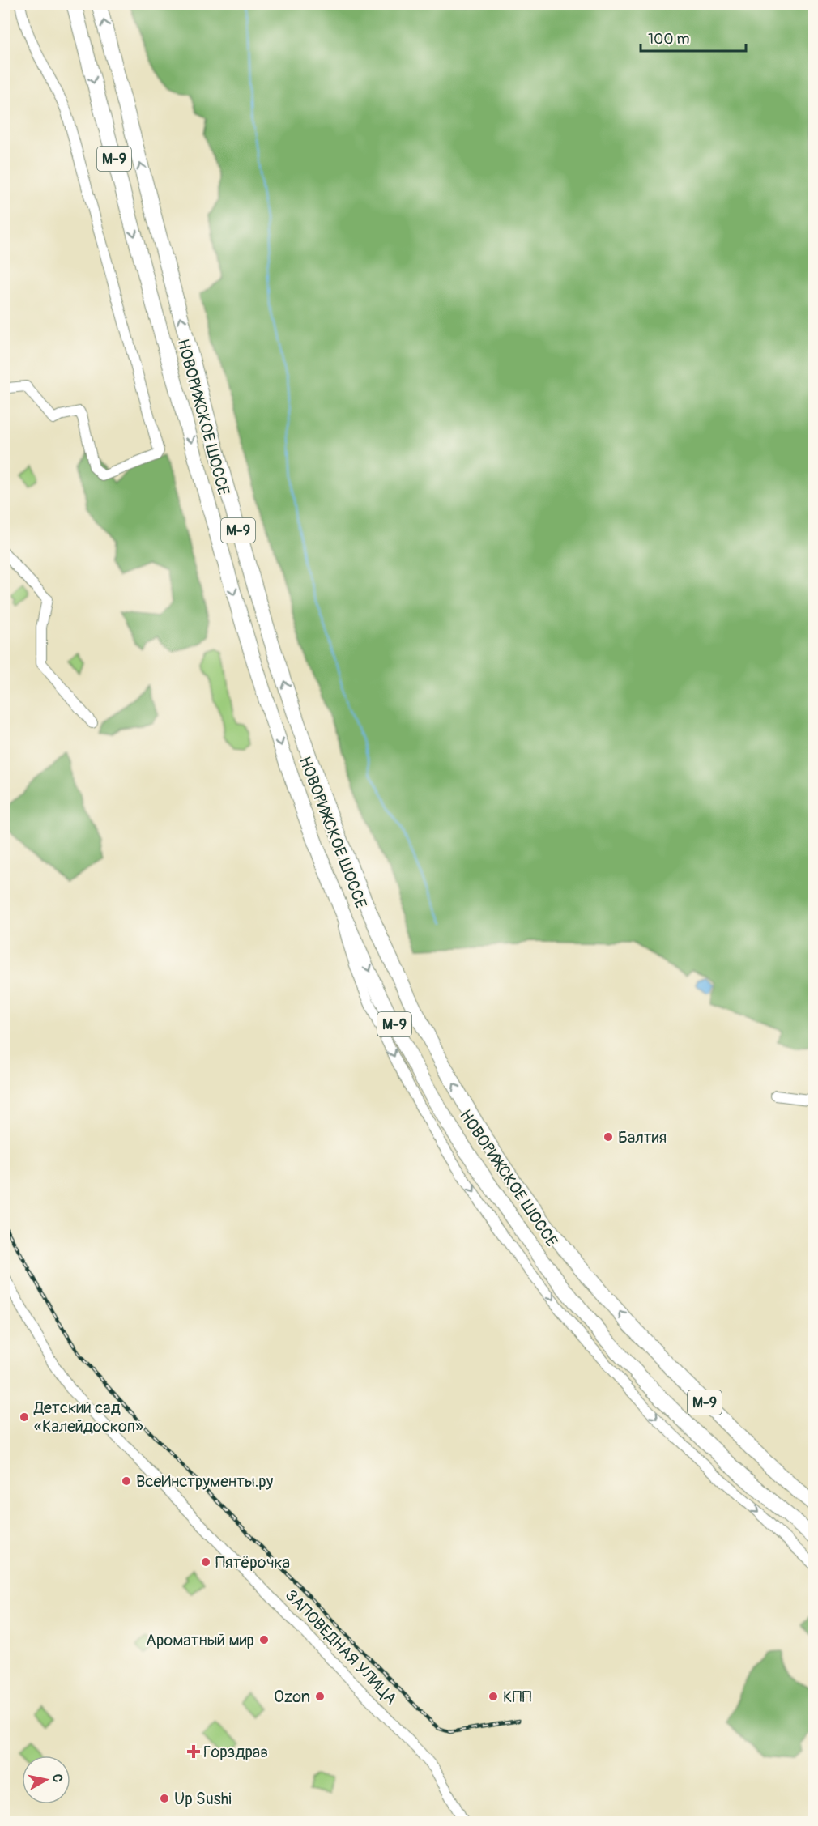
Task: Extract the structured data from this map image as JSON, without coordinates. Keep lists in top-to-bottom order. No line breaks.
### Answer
{"streets":{"highway":["М-9","НОВОРИЖСКОЕ ШОССЕ"],"street":["ЗАПОВЕДНАЯ УЛИЦА"]},"places":{"other":["Балтия","Детский сад «Калейдоскоп»","ВсеИнструменты.ру","Пятёрочка","Ароматный мир","Ozon","КПП","Up Sushi"],"health":["Горздрав"]},"scale_bar":"100 m","north":"right"}
